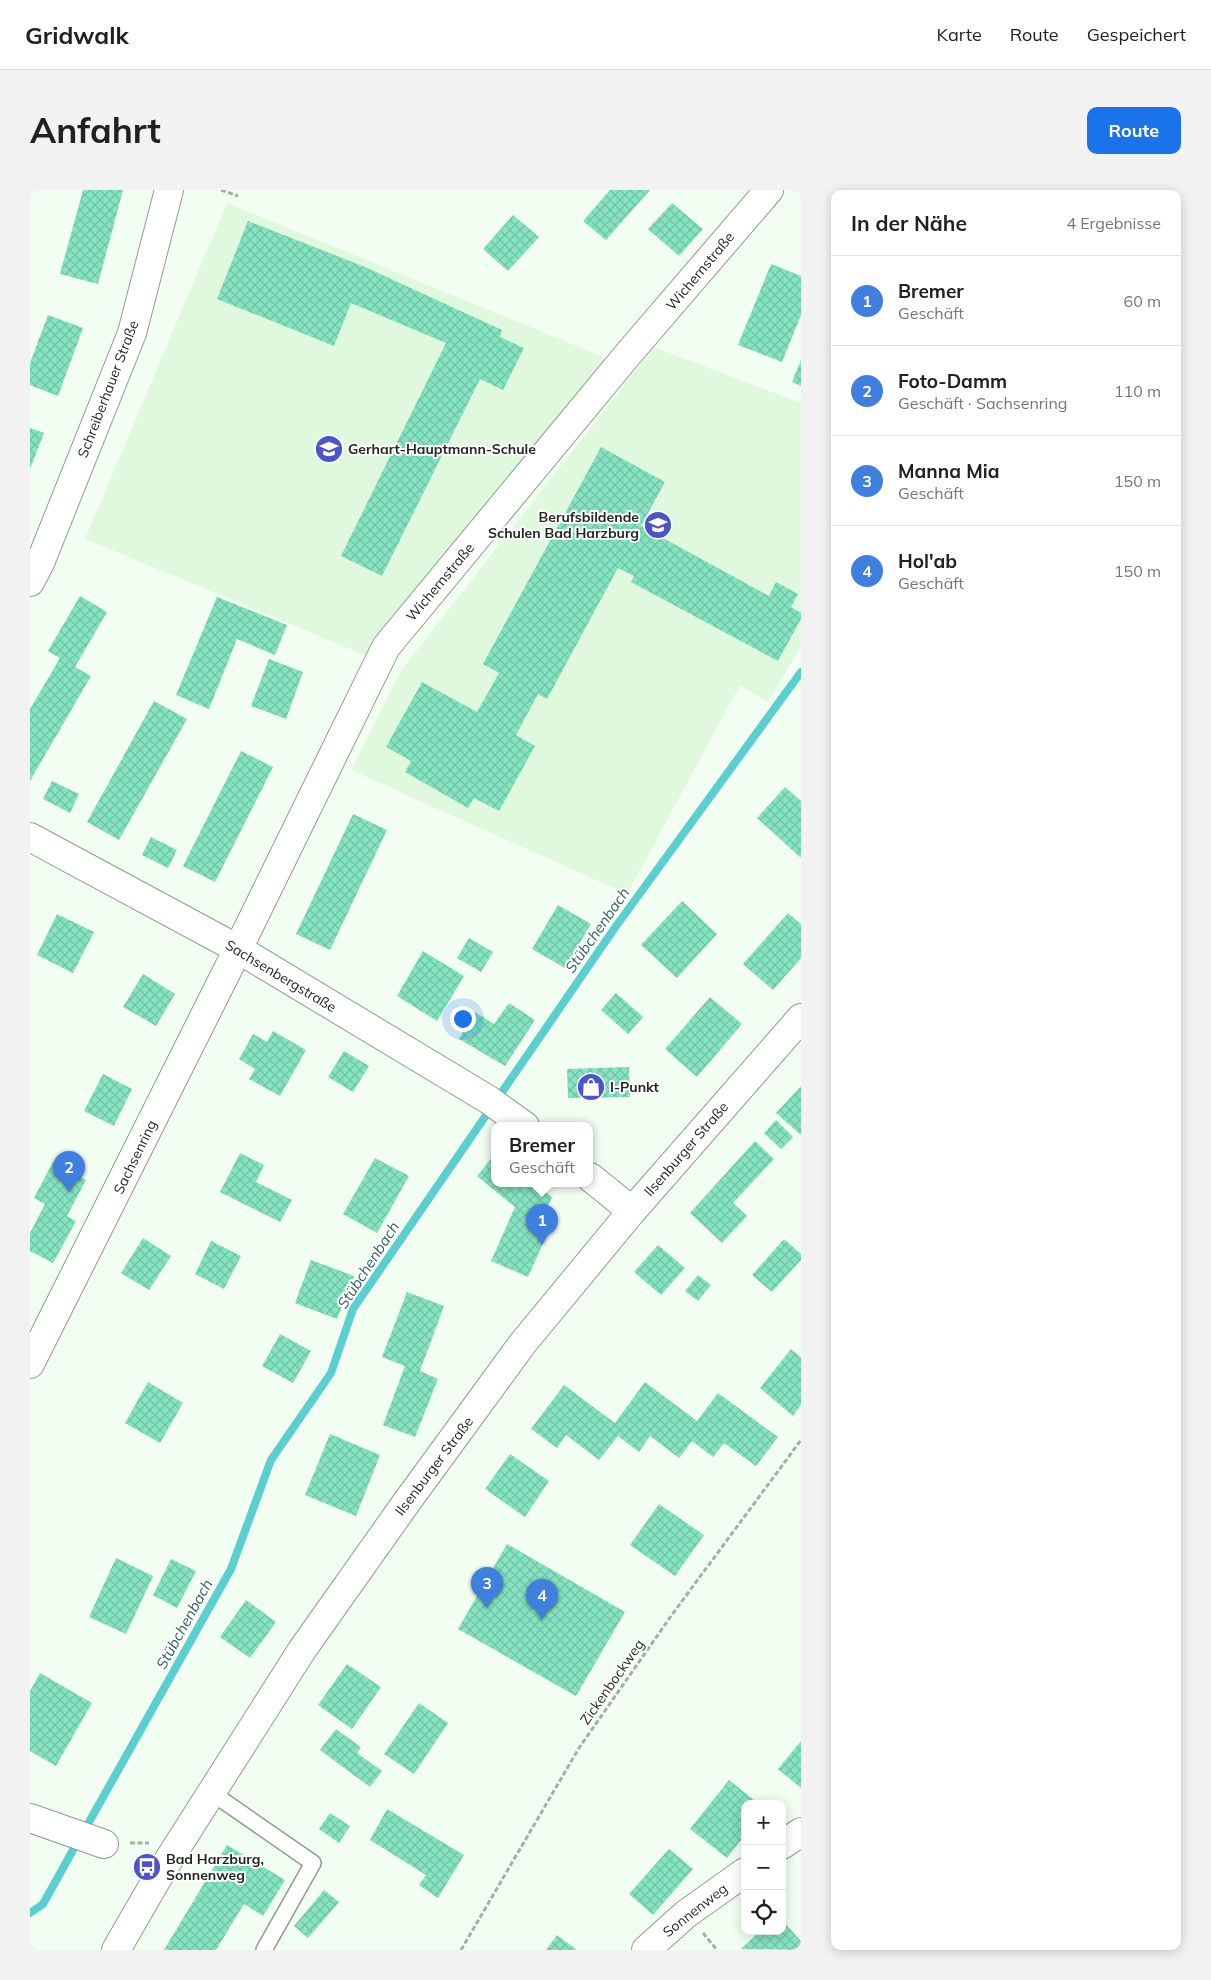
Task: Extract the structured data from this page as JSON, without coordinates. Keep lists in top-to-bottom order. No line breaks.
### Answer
{"streets":{"street":["Wichernstraße","Schreiberhauer Straße","Sachsenbergstraße","Ilsenburger Straße","Sachsenring","Sonnenweg"],"path":["Zickenbockweg"]},"crossings":[["Wichernstraße","Sachsenbergstraße"],["Wichernstraße","Sachsenring"],["Sachsenbergstraße","Sachsenring"]],"water":["Stübchenbach"],"places":{"school or university":["Gerhart-Hauptmann-Schule","Berufsbildende Schulen Bad Harzburg"],"shop":["I-Punkt"],"bus stop":["Bad Harzburg, Sonnenweg"]},"page":{"header":"Gridwalk","nav":["Karte","Route","Gespeichert"],"buttons":"Route","title":"Anfahrt","heading":["In der Nähe","4 Ergebnisse"],"list":[{"mark":"1","name":"Bremer","note":"Geschäft","value":"60 m"},{"mark":"2","name":"Foto-Damm","note":"Geschäft · Sachsenring","value":"110 m"},{"mark":"3","name":"Manna Mia","note":"Geschäft","value":"150 m"},{"mark":"4","name":"Hol'ab","note":"Geschäft","value":"150 m"}],"popup":["Bremer","Geschäft"],"pins":["2","1","3","4"],"map_buttons":["+","−"]}}
